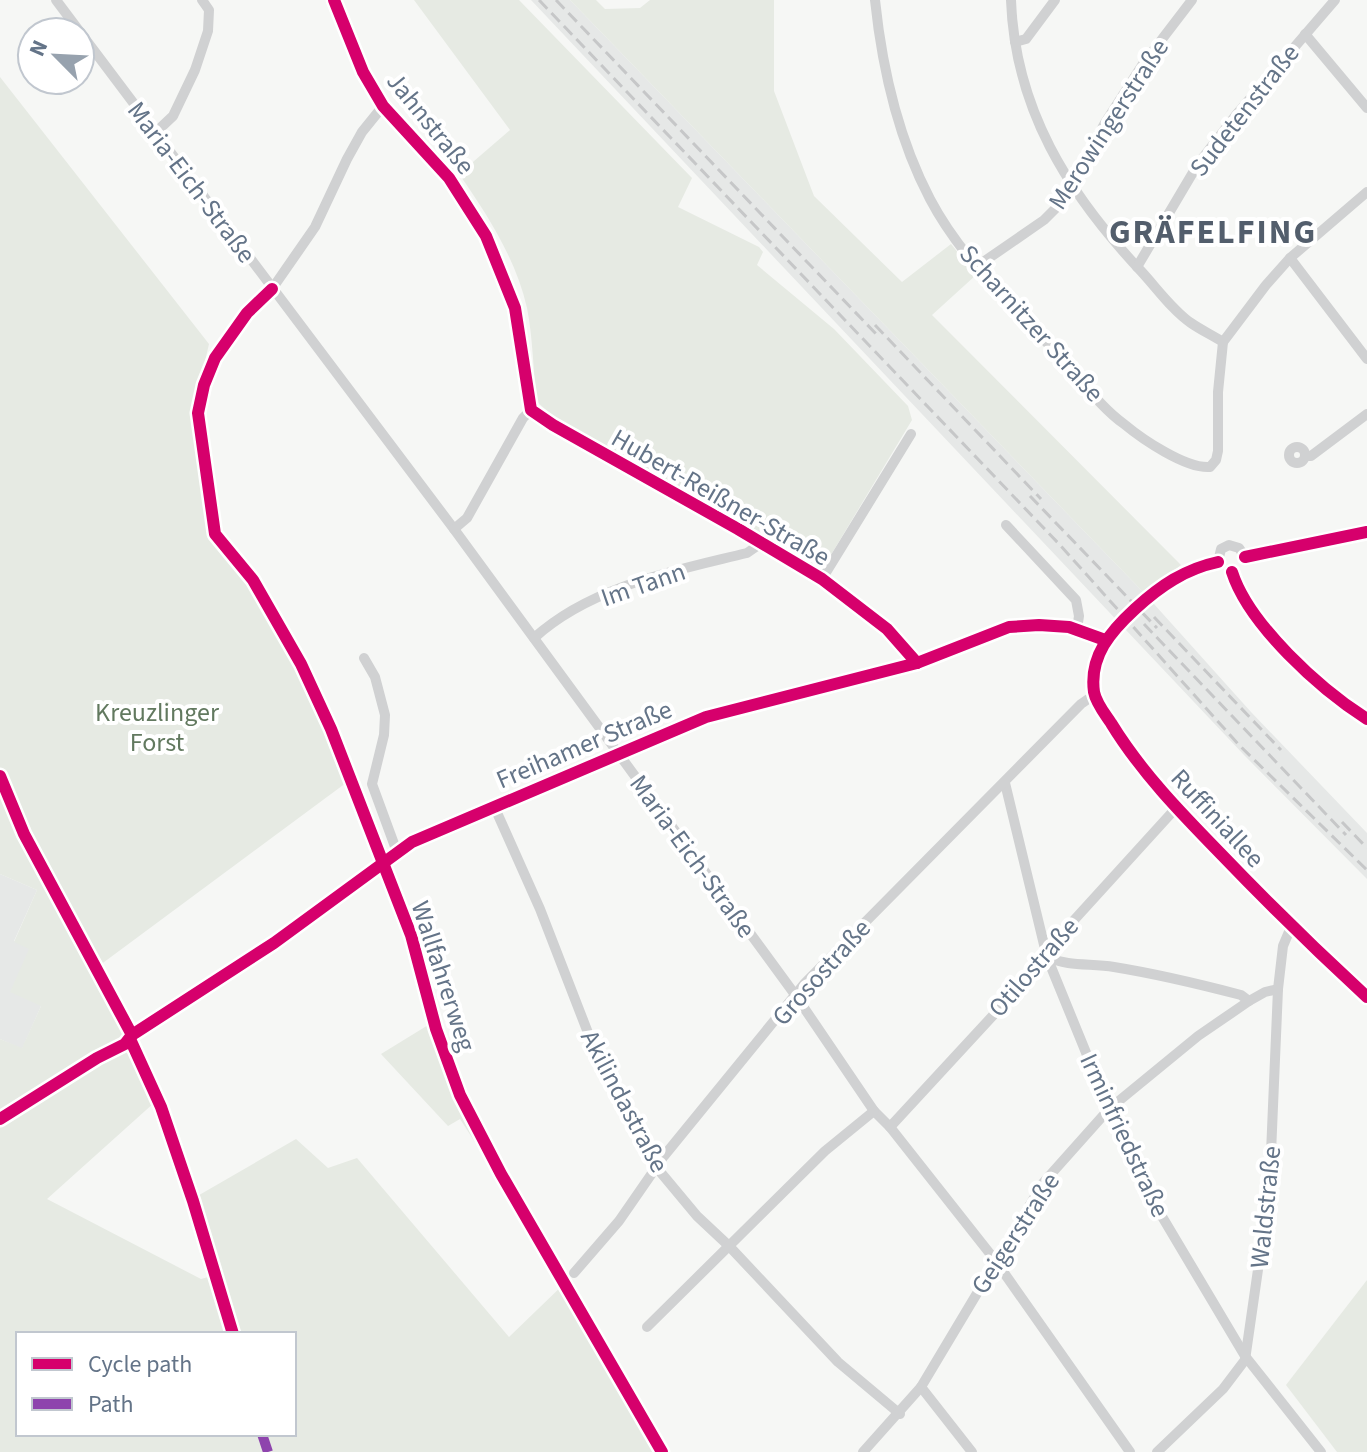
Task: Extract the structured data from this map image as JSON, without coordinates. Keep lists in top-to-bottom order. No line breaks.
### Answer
{"streets":{"street":["Sudetenstraße","Jahnstraße","Merowingerstraße","Maria-Eich-Straße","Scharnitzer Straße","Hubert-Reißner-Straße","Im Tann","Freihamer Straße","Ruffiniallee","Otilostraße","Grosostraße","Akilindastraße","Irminfriedstraße","Waldstraße","Geigerstraße"],"cycle path":["Wallfahrerweg"]},"crossings":[["Jahnstraße","Hubert-Reißner-Straße"],["Merowingerstraße","Scharnitzer Straße"],["Maria-Eich-Straße","Im Tann"],["Maria-Eich-Straße","Freihamer Straße"],["Maria-Eich-Straße","Otilostraße"],["Maria-Eich-Straße","Grosostraße"],["Maria-Eich-Straße","Geigerstraße"],["Hubert-Reißner-Straße","Im Tann"],["Hubert-Reißner-Straße","Freihamer Straße"],["Freihamer Straße","Akilindastraße"],["Ruffiniallee","Otilostraße"],["Ruffiniallee","Grosostraße"],["Ruffiniallee","Waldstraße"],["Otilostraße","Irminfriedstraße"],["Grosostraße","Akilindastraße"],["Grosostraße","Irminfriedstraße"],["Akilindastraße","Geigerstraße"],["Irminfriedstraße","Waldstraße"],["Irminfriedstraße","Geigerstraße"],["Waldstraße","Geigerstraße"]],"districts":["GRÄFELFING"],"parks":["Kreuzlinger Forst"],"legend":["Cycle path","Path"],"north":"top left"}
